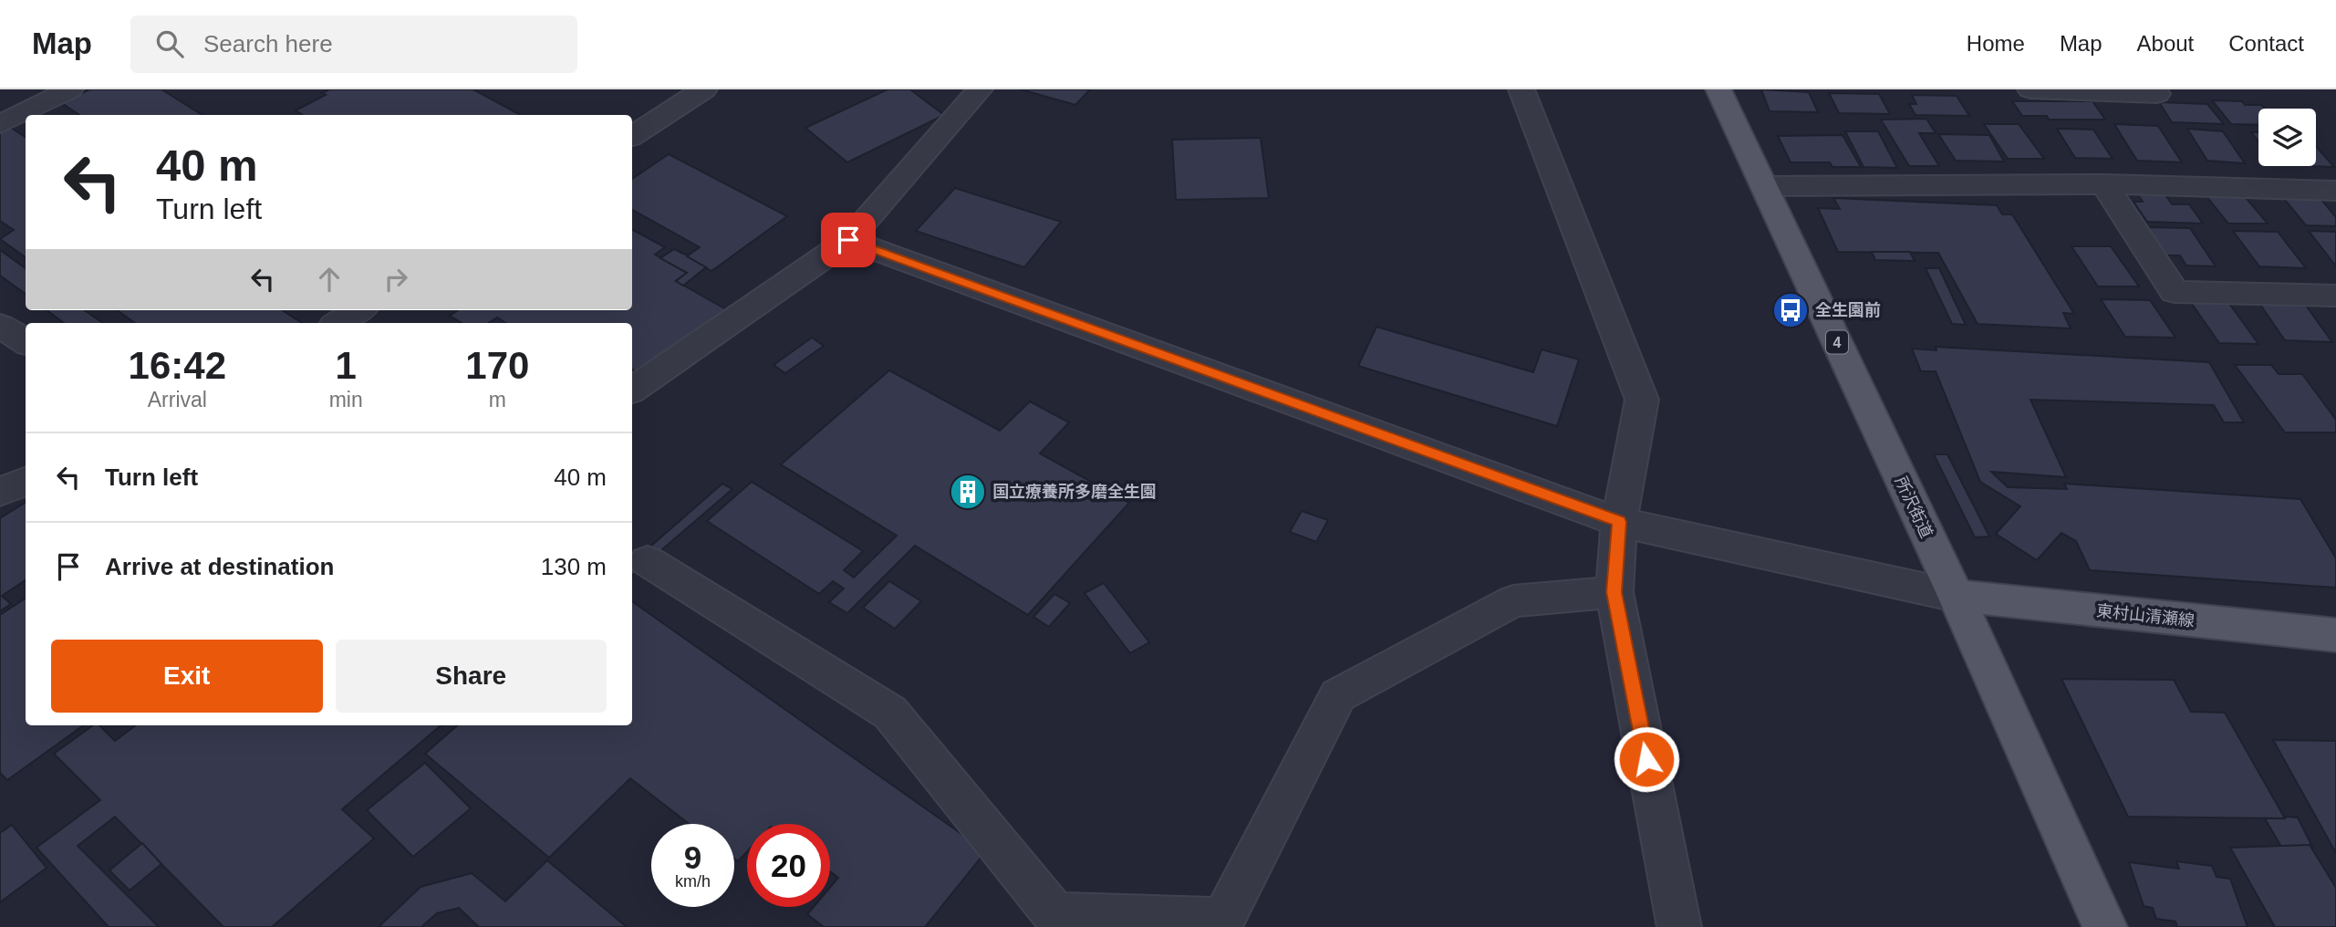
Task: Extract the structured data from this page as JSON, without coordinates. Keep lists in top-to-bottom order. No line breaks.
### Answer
{"streets":{"main road":["4","所沢街道","東村山清瀬線"]},"crossings":[["所沢街道","東村山清瀬線"]],"places":{"bus stop":["全生園前"],"building":["国立療養所多磨全生園"]},"page":{"header":"Map","search":"Search here","nav":["Home","Map","About","Contact"],"turn":["40 m","Turn left"],"eta":["16:42","Arrival","1","min","170","m"],"list":[{"name":"Turn left","value":"40 m"},{"name":"Arrive at destination","value":"130 m"}],"buttons":["Exit","Share"],"speed":"9 km/h","limit":"20"}}
